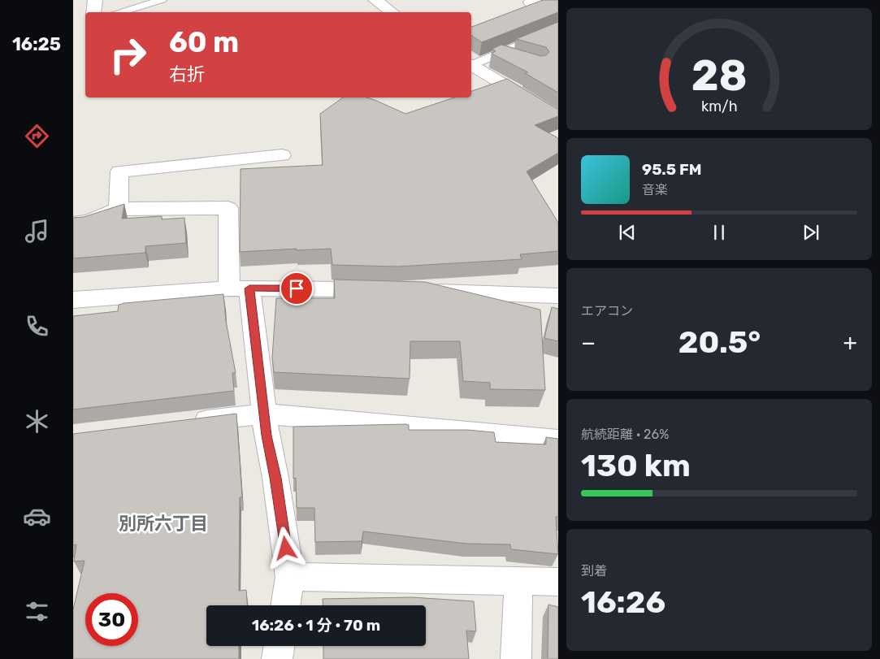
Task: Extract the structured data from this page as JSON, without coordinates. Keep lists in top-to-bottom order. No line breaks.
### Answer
{"districts":["別所六丁目"],"page":{"tabs":"16:25","turn":["60 m","右折"],"song":["95.5 FM","音楽"],"tile":["エアコン",["航続距離 · 26%","130 km"],["到着","16:26"]],"heat":["−","20.5°","+"],"limit":"30","trip":"16:26 · 1 分 · 70 m","gauge":["28","km/h"]}}
